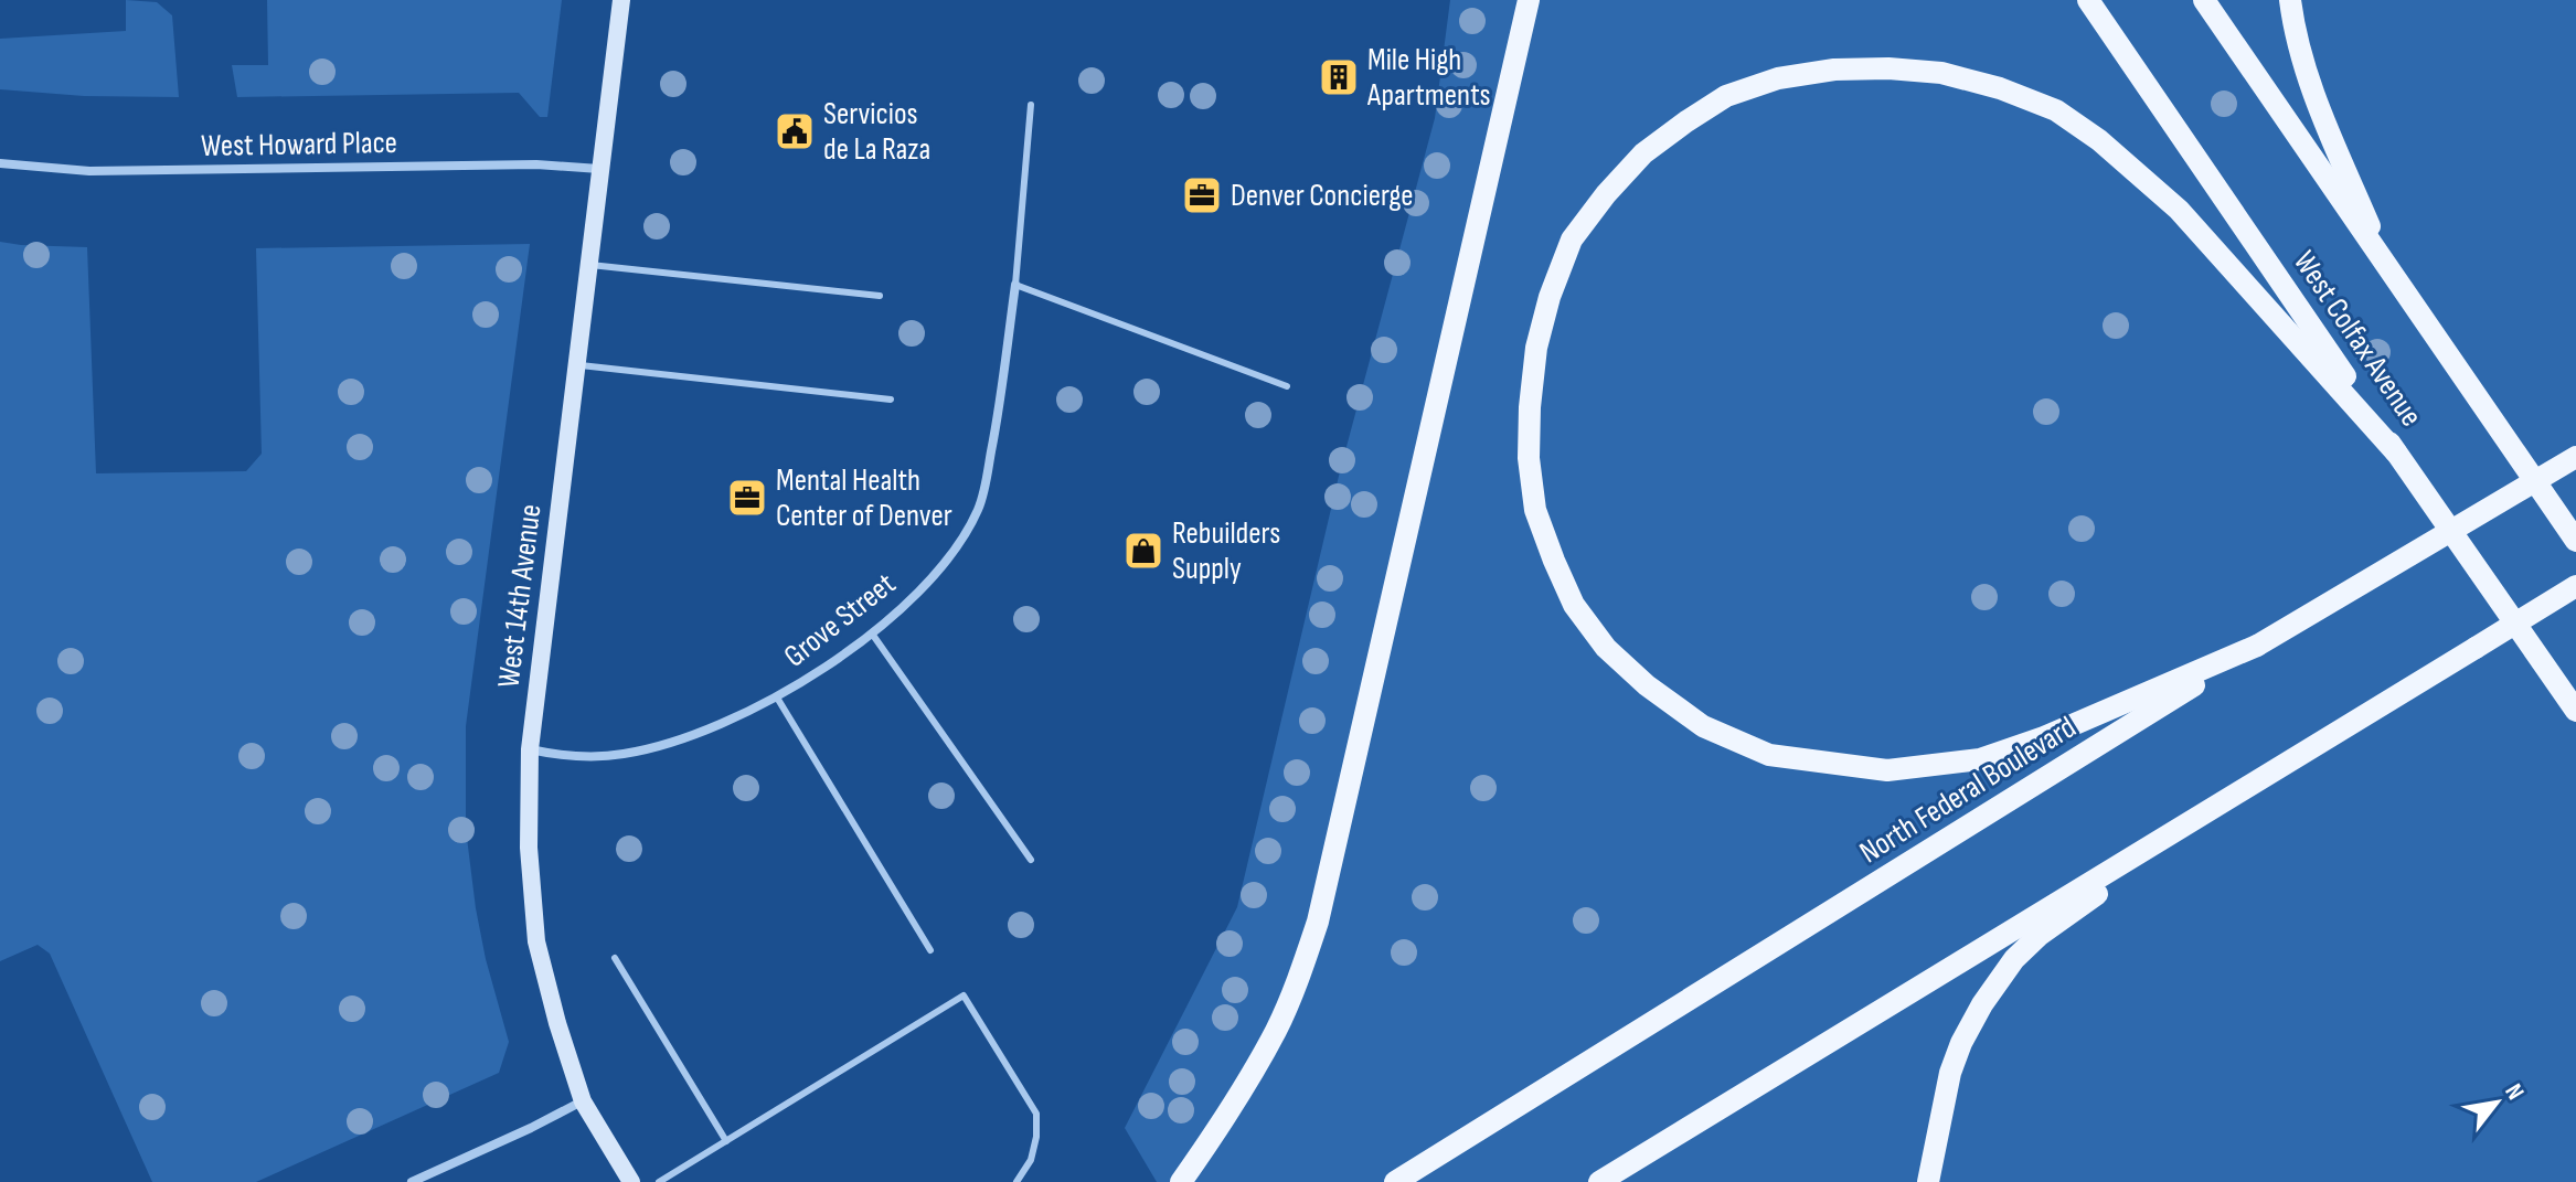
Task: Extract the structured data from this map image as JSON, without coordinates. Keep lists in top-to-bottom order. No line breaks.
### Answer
{"streets":{"main road":["West Colfax Avenue","North Federal Boulevard"],"street":["West Howard Place","West 14th Avenue","Grove Street"]},"crossings":[["West Howard Place","West 14th Avenue"],["West 14th Avenue","Grove Street"]],"places":{"building":["Mile High Apartments"],"public building":["Servicios de La Raza"],"office":["Denver Concierge","Mental Health Center of Denver"],"shop":["Rebuilders Supply"]},"north":"top right"}
